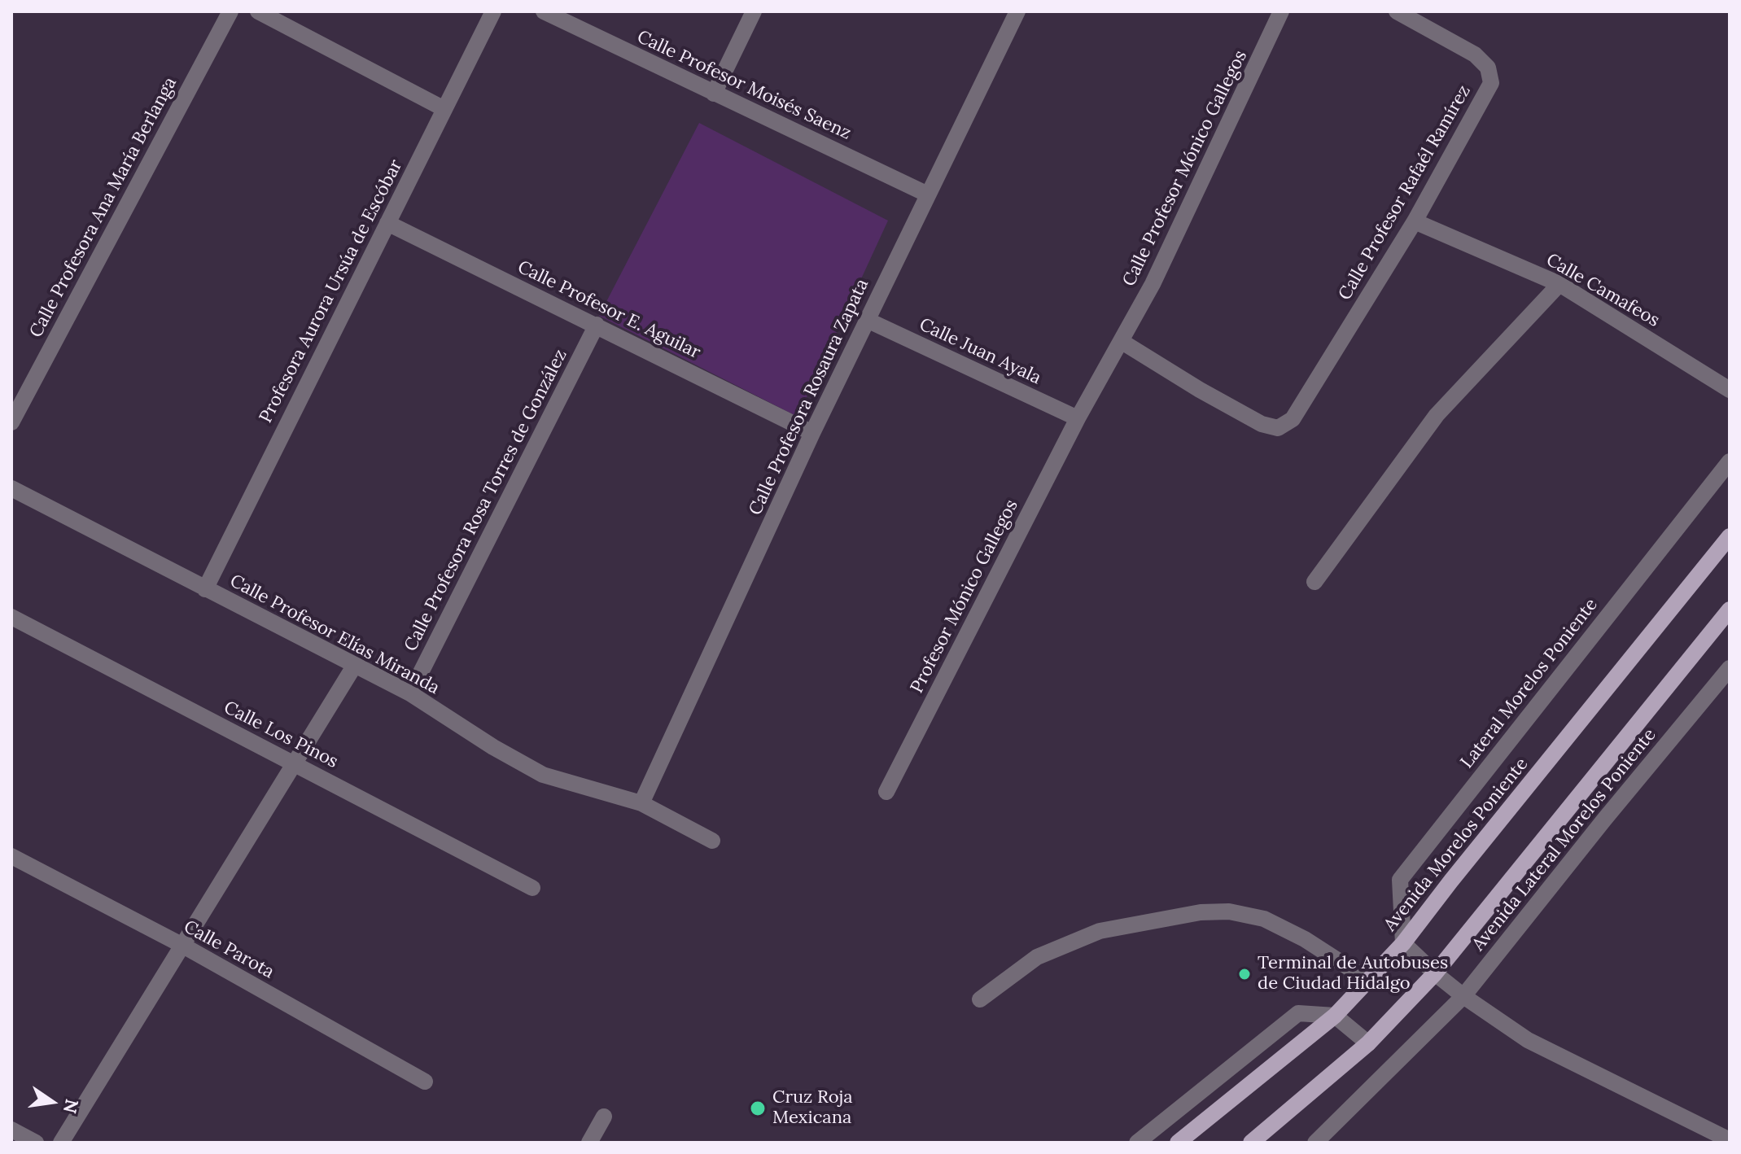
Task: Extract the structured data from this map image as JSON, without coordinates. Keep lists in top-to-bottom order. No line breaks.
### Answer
{"streets":{"main road":["Avenida Morelos Poniente"],"street":["Calle Profesor Moisés Saenz","Calle Profesor Mónico Gallegos","Calle Profesor Rafaél Ramírez","Calle Profesora Ana María Berlanga","Calle Camafeos","Profesora Aurora Ursúa de Escóbar","Calle Profesor E. Aguilar","Calle Juan Ayala","Calle Profesora Rosaura Zapata","Calle Profesora Rosa Torres de González","Profesor Mónico Gallegos","Calle Profesor Elías Miranda","Lateral Morelos Poniente","Calle Los Pinos","Avenida Lateral Morelos Poniente","Calle Parota"]},"crossings":[["Calle Profesor Moisés Saenz","Calle Profesora Rosaura Zapata"],["Calle Profesor Mónico Gallegos","Calle Profesor Rafaél Ramírez"],["Calle Profesor Mónico Gallegos","Calle Juan Ayala"],["Calle Profesor Mónico Gallegos","Profesor Mónico Gallegos"],["Calle Profesor Rafaél Ramírez","Calle Camafeos"],["Profesora Aurora Ursúa de Escóbar","Calle Profesor E. Aguilar"],["Profesora Aurora Ursúa de Escóbar","Calle Profesor Elías Miranda"],["Calle Profesor E. Aguilar","Calle Profesora Rosaura Zapata"],["Calle Profesor E. Aguilar","Calle Profesora Rosa Torres de González"],["Calle Juan Ayala","Calle Profesora Rosaura Zapata"],["Calle Juan Ayala","Profesor Mónico Gallegos"],["Calle Profesora Rosaura Zapata","Calle Profesor Elías Miranda"],["Calle Profesora Rosa Torres de González","Calle Profesor Elías Miranda"],["Lateral Morelos Poniente","Avenida Morelos Poniente"]],"places":["Terminal de Autobuses de Ciudad Hidalgo","Cruz Roja Mexicana"],"north":"right"}
